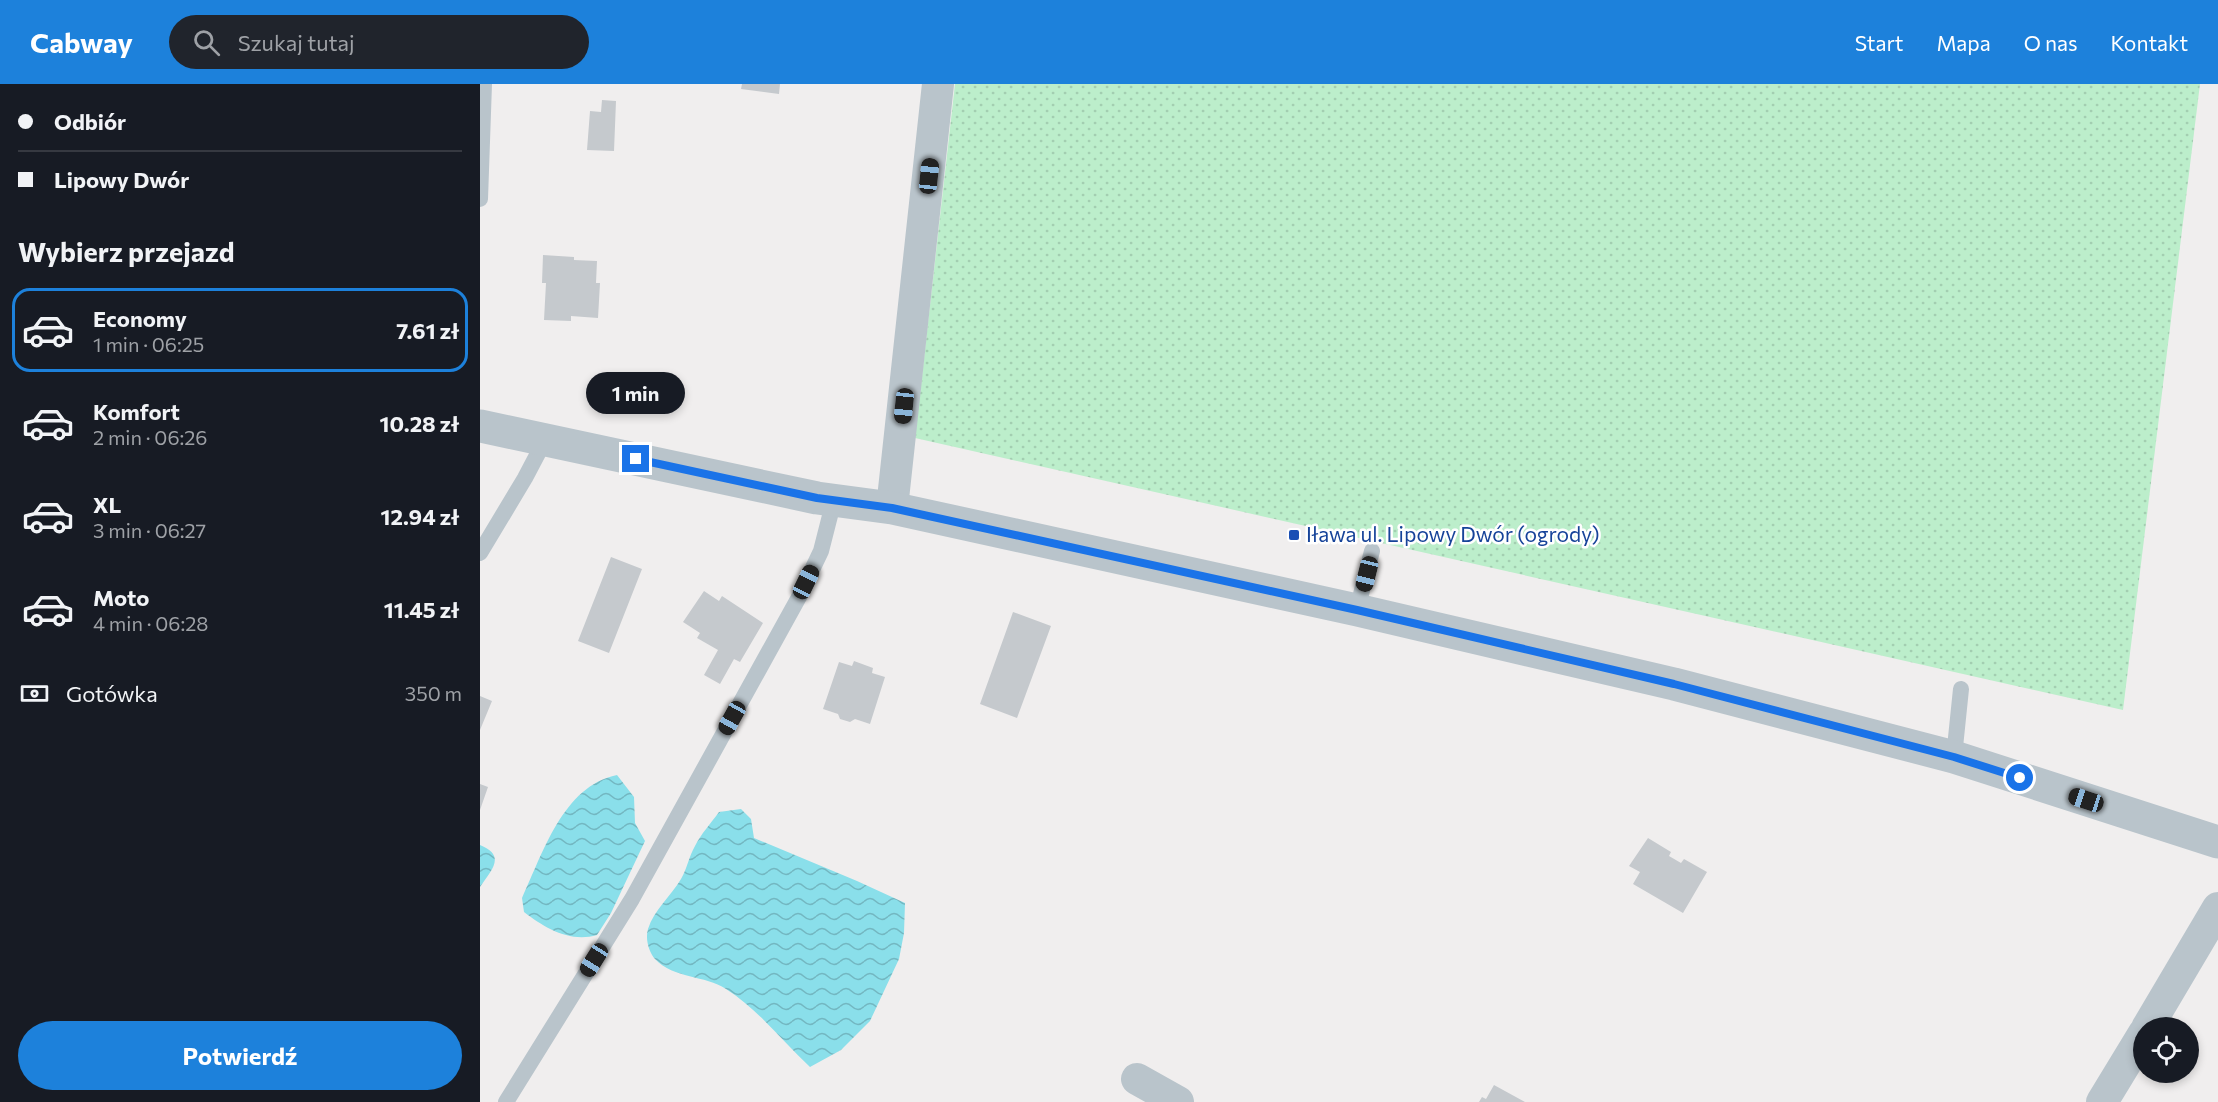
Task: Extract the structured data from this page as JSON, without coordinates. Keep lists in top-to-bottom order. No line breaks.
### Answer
{"places":{"transit":["Iława ul. Lipowy Dwór (ogrody)"]},"page":{"header":"Cabway","search":"Szukaj tutaj","nav":["Start","Mapa","O nas","Kontakt"],"banner":["Odbiór","Lipowy Dwór"],"heading":"Wybierz przejazd","list":[{"name":"Economy","note":"1 min · 06:25","value":"7.61 zł"},{"name":"Komfort","note":"2 min · 06:26","value":"10.28 zł"},{"name":"XL","note":"3 min · 06:27","value":"12.94 zł"},{"name":"Moto","note":"4 min · 06:28","value":"11.45 zł"}],"bubble":"1 min","pay":["Gotówka","350 m"],"buttons":"Potwierdź"}}
